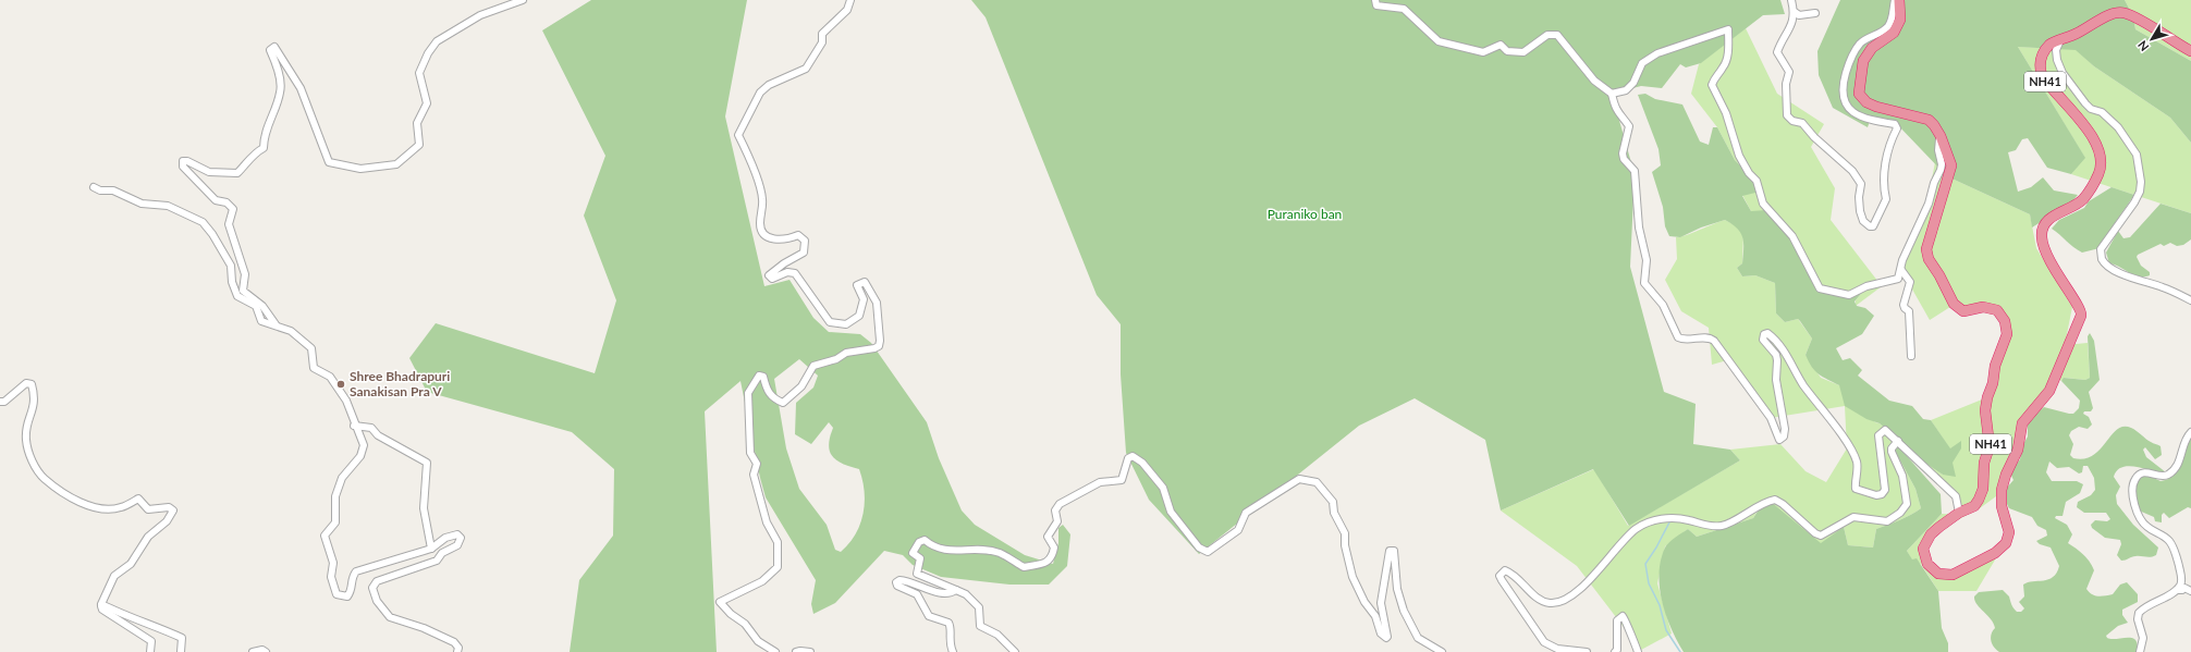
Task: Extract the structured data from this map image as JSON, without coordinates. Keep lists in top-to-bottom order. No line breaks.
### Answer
{"streets":{"highway":["NH41"]},"parks":["Puraniko ban"],"places":["Shree Bhadrapuri Sanakisan Pra V"],"north":"bottom left"}
